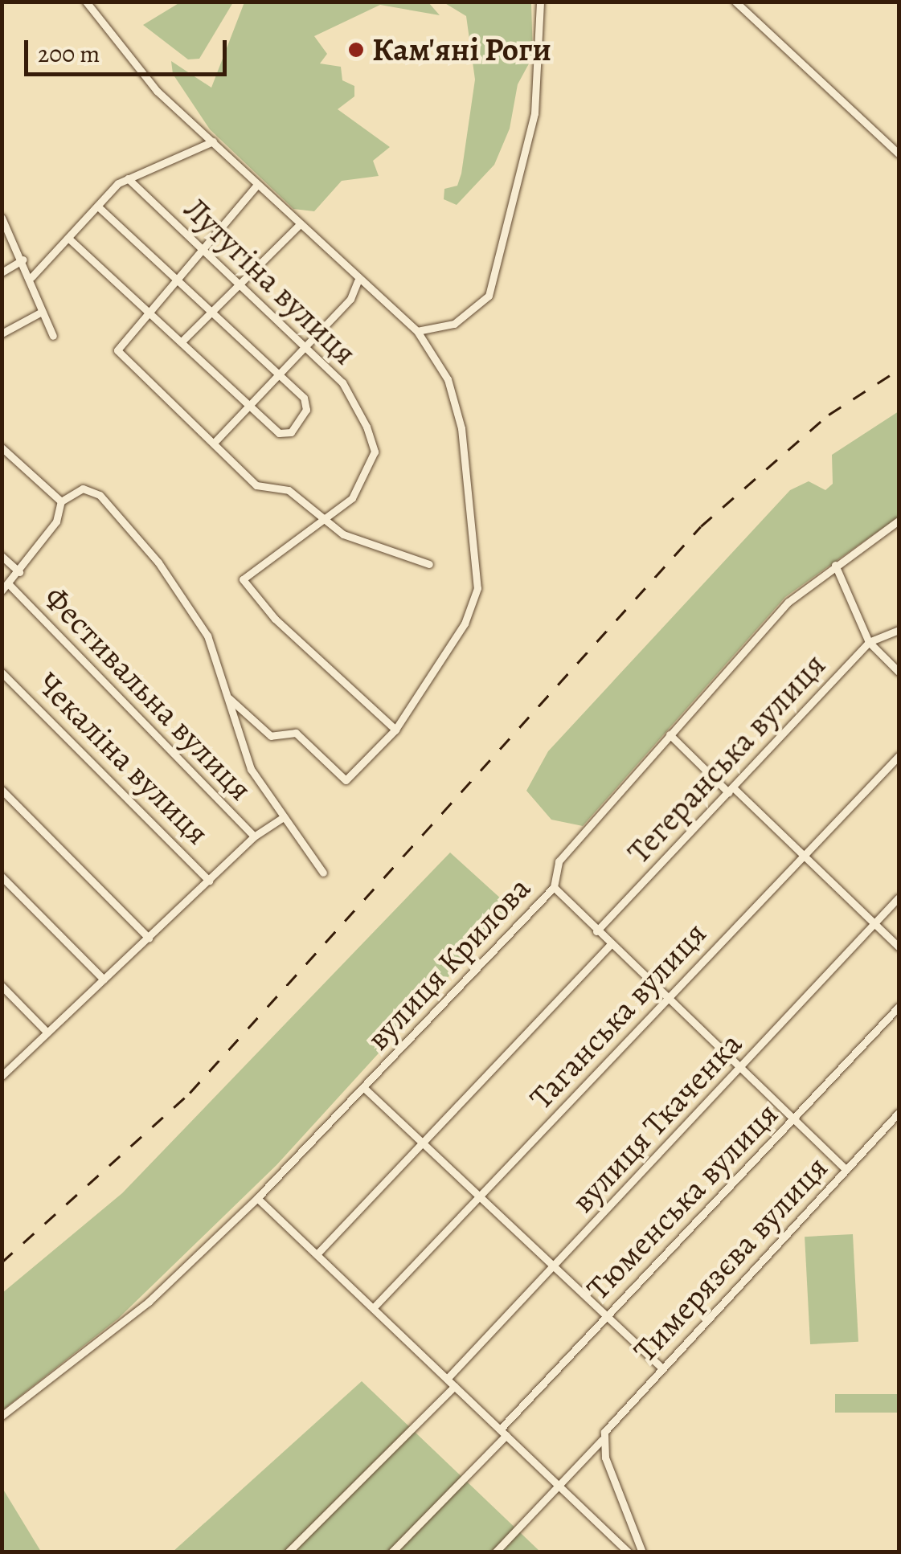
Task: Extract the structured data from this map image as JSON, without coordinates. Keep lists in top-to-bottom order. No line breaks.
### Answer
{"streets":{"street":["Лутугіна вулиця","Фестивальна вулиця","Чекаліна вулиця","Тегеранська вулиця","вулиця Крилова","Таганська вулиця","вулиця Ткаченка","Тюменська вулиця","Тимерязєва вулиця"]},"places":["Кам'яні Роги"],"scale_bar":"200 m"}
